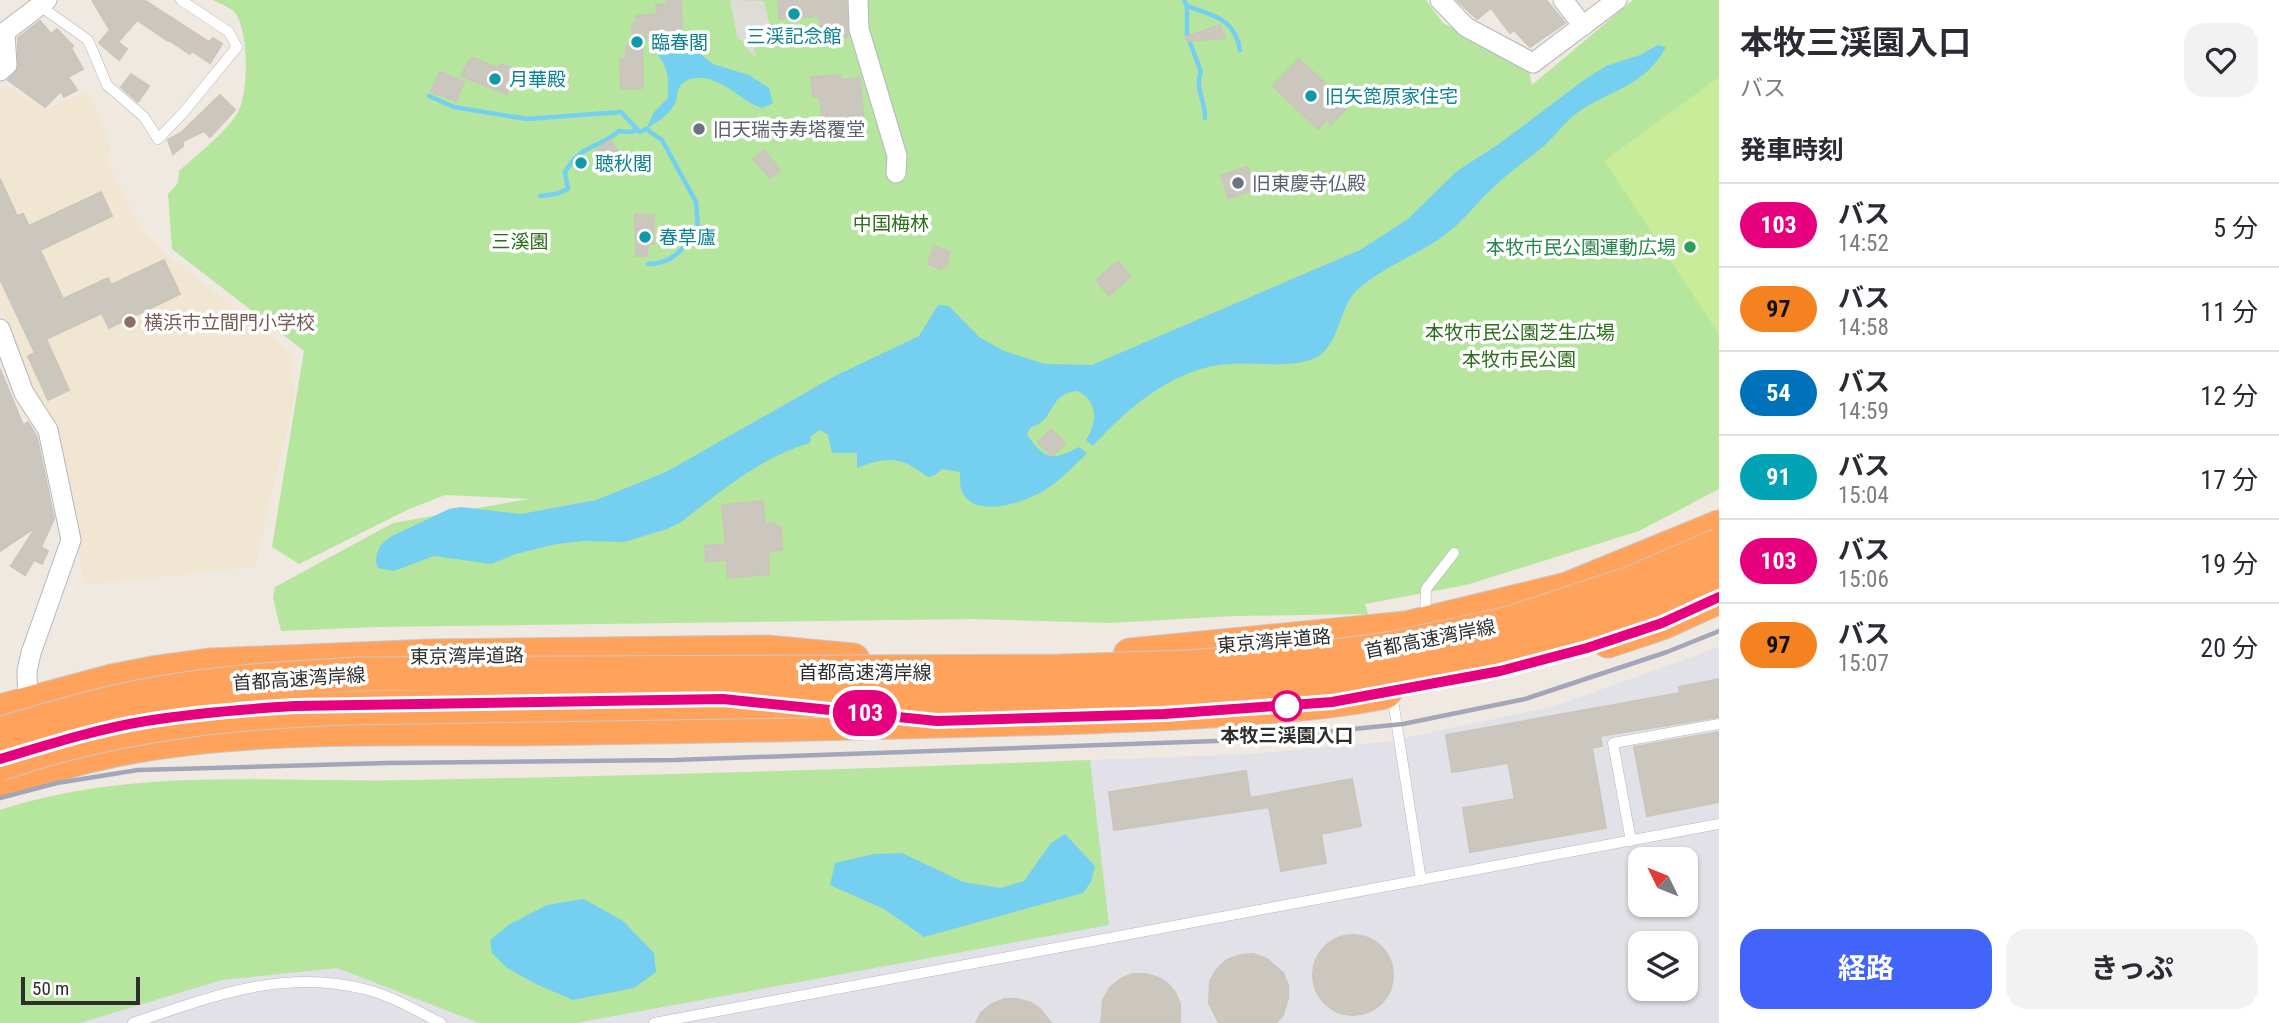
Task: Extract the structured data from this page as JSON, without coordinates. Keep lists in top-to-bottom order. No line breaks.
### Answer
{"streets":{"highway":["首都高速湾岸線","東京湾岸道路"]},"crossings":[["首都高速湾岸線","東京湾岸道路"]],"parks":["中国梅林","三溪園","本牧市民公園芝生広場","本牧市民公園"],"places":["三渓記念館","臨春閣","月華殿","旧矢箆原家住宅","旧天瑞寺寿塔覆堂","聴秋閣","旧東慶寺仏殿","春草廬","本牧市民公園運動広場","横浜市立間門小学校","本牧三渓園入口"],"lines":["bus line 103"],"scale_bar":"50 m","north":"top left","page":{"on_map":"103","heading":[["本牧三渓園入口","バス"],"発車時刻"],"list":[{"mark":"103","name":"バス","note":"14:52","value":"5 分"},{"mark":"97","name":"バス","note":"14:58","value":"11 分"},{"mark":"54","name":"バス","note":"14:59","value":"12 分"},{"mark":"91","name":"バス","note":"15:04","value":"17 分"},{"mark":"103","name":"バス","note":"15:06","value":"19 分"},{"mark":"97","name":"バス","note":"15:07","value":"20 分"}],"buttons":["経路","きっぷ"],"scale":"50 m"}}
